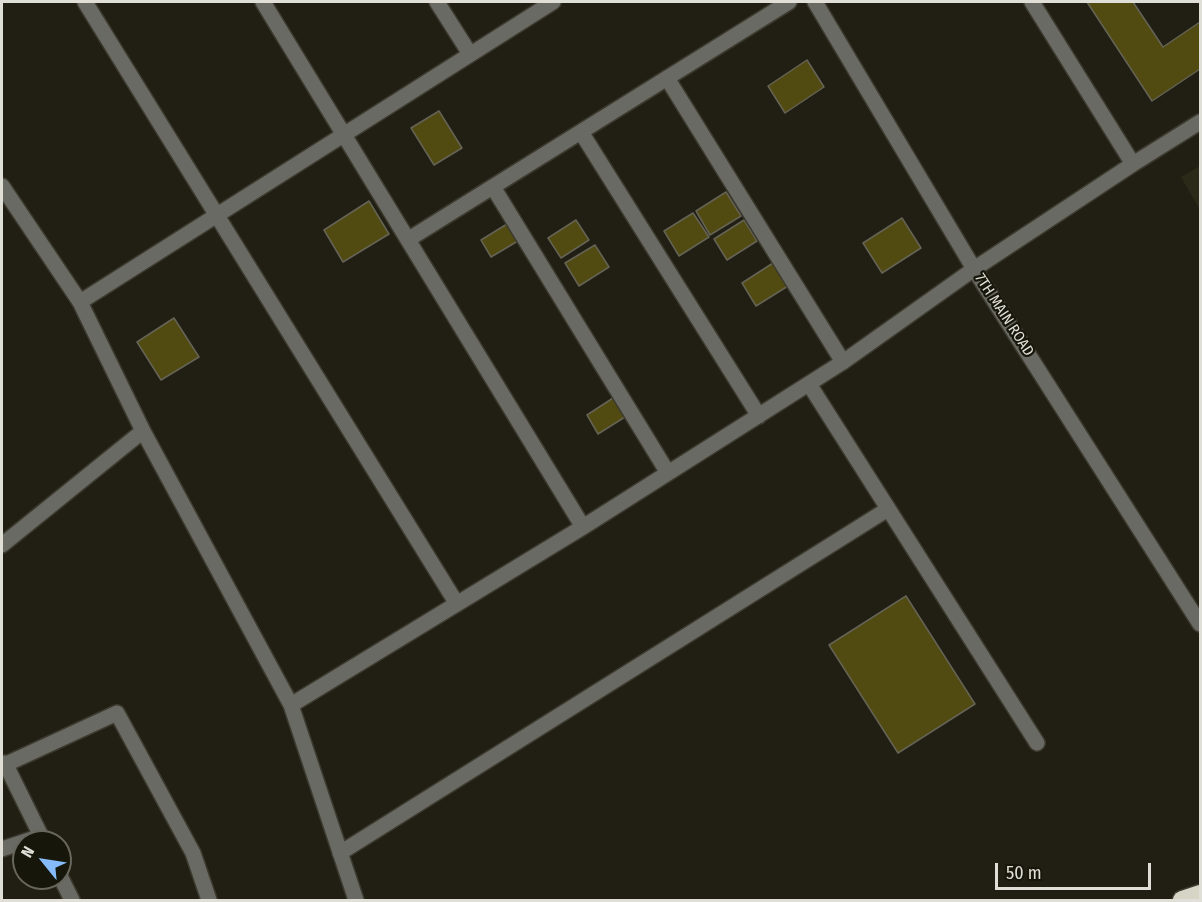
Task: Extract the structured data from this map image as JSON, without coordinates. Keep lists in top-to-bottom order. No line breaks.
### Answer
{"streets":{"street":["7TH MAIN ROAD"]},"scale_bar":"50 m","north":"top left"}
